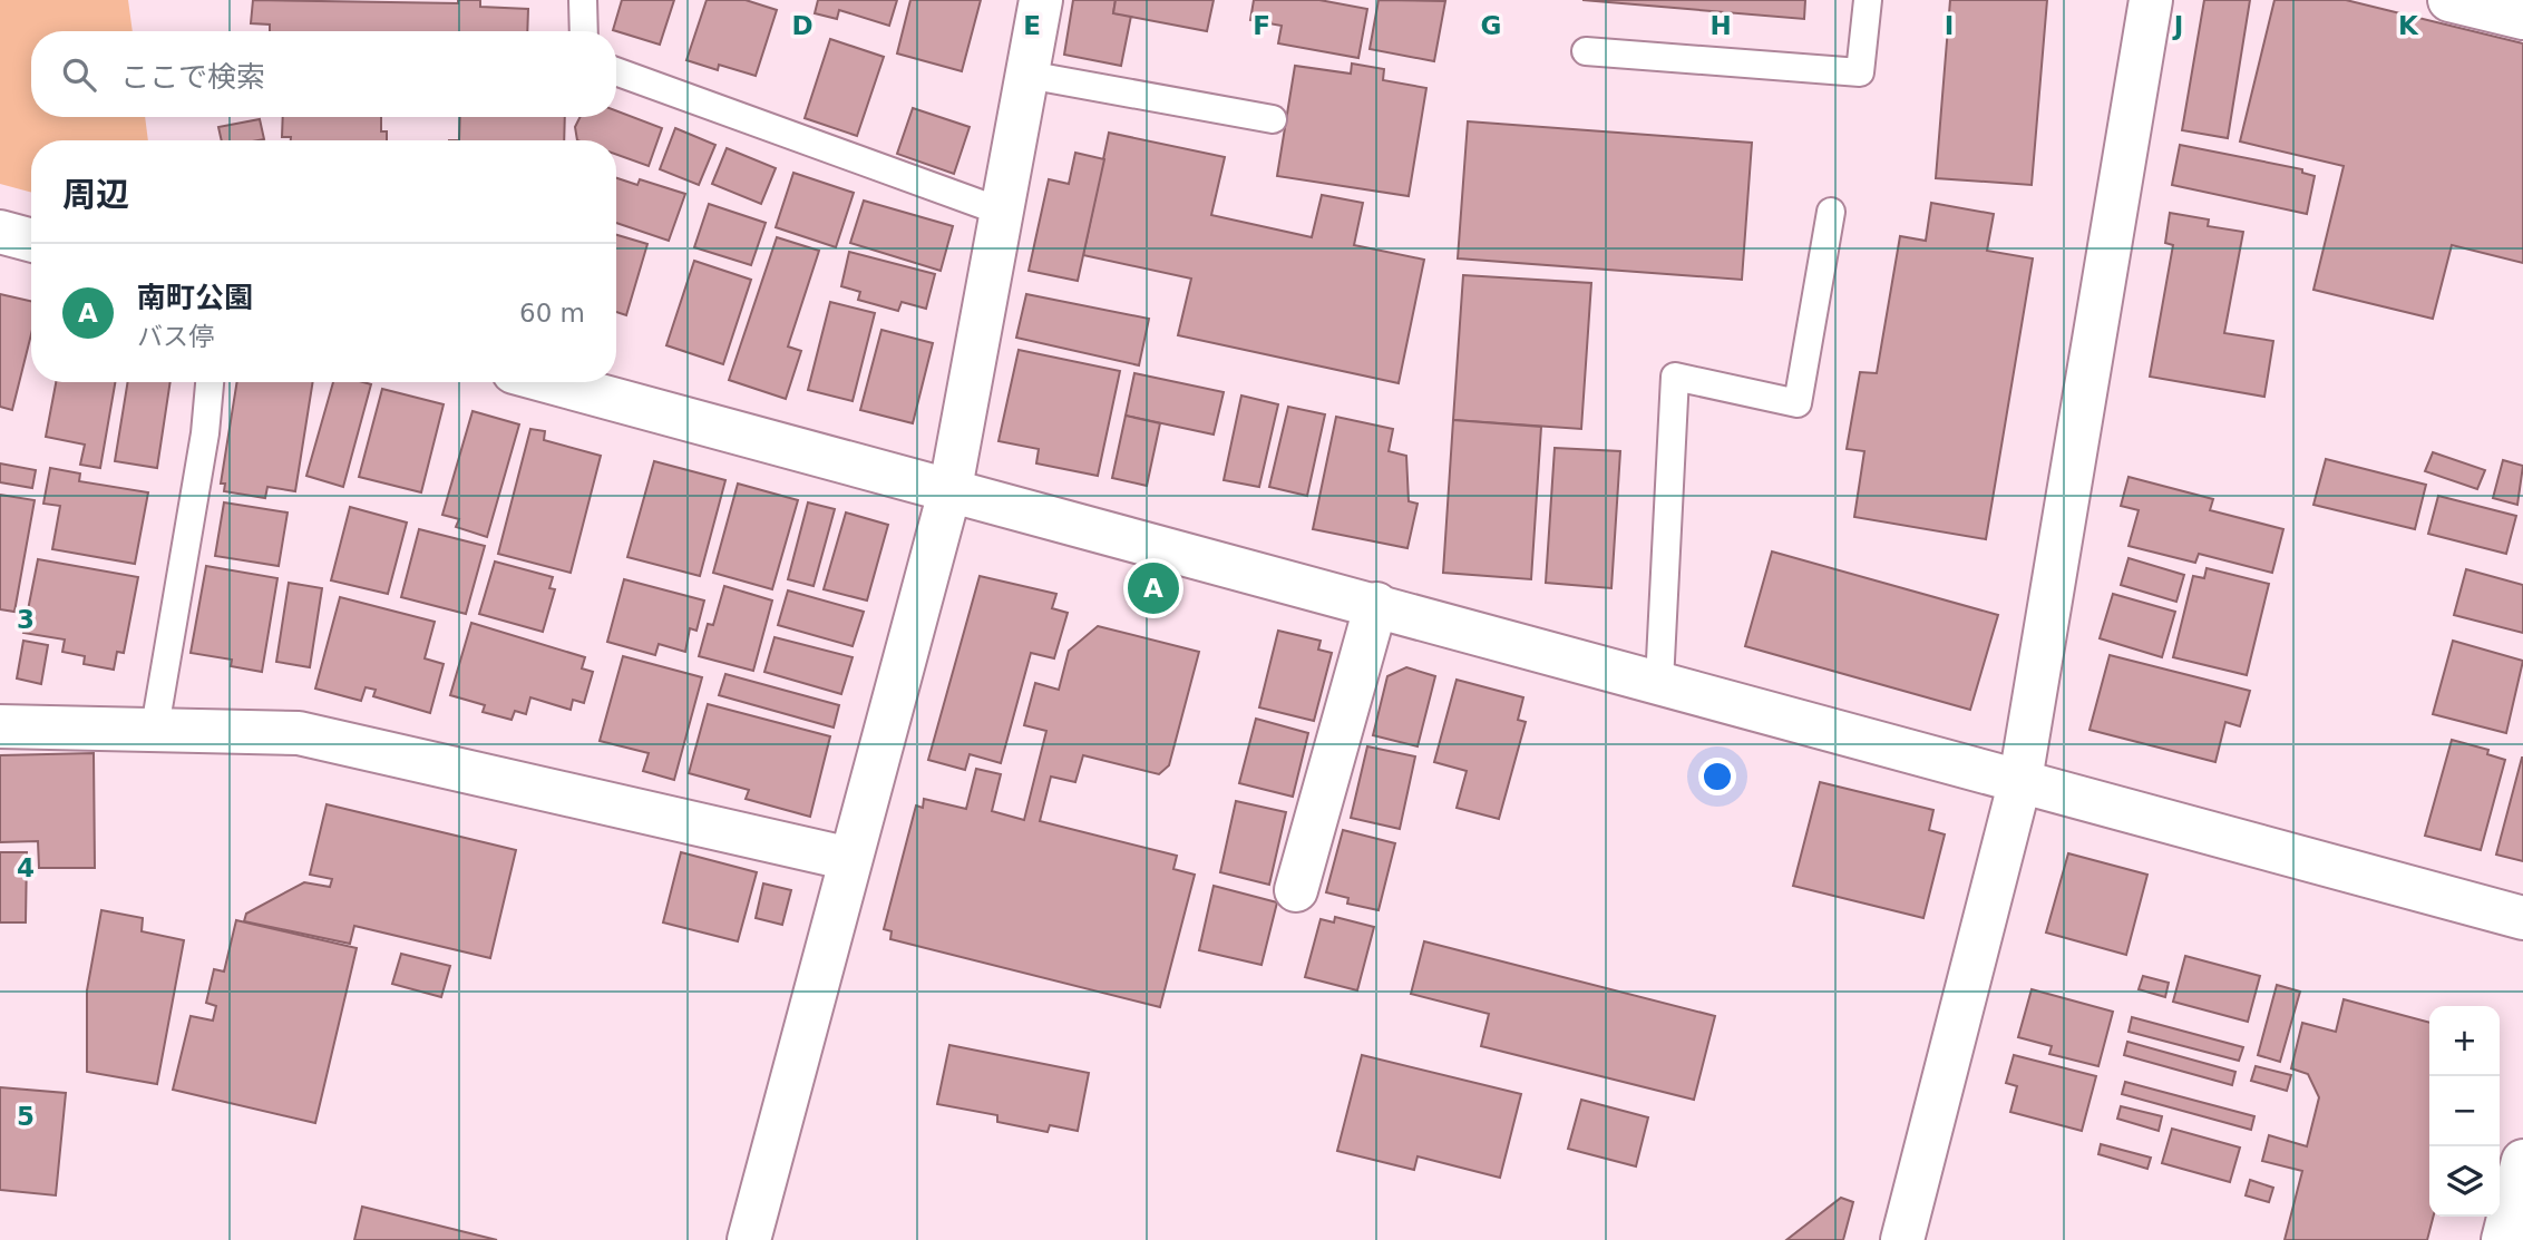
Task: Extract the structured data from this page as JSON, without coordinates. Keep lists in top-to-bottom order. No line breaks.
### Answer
{"page":{"search":"ここで検索","heading":"周辺","list":[{"mark":"A","name":"南町公園","note":"バス停","value":"60 m"}],"pins":"A","map_buttons":["+","−"]},"grid":{"columns":["D","E","F","G","H","I","J","K"],"rows":["3","4","5"]}}
